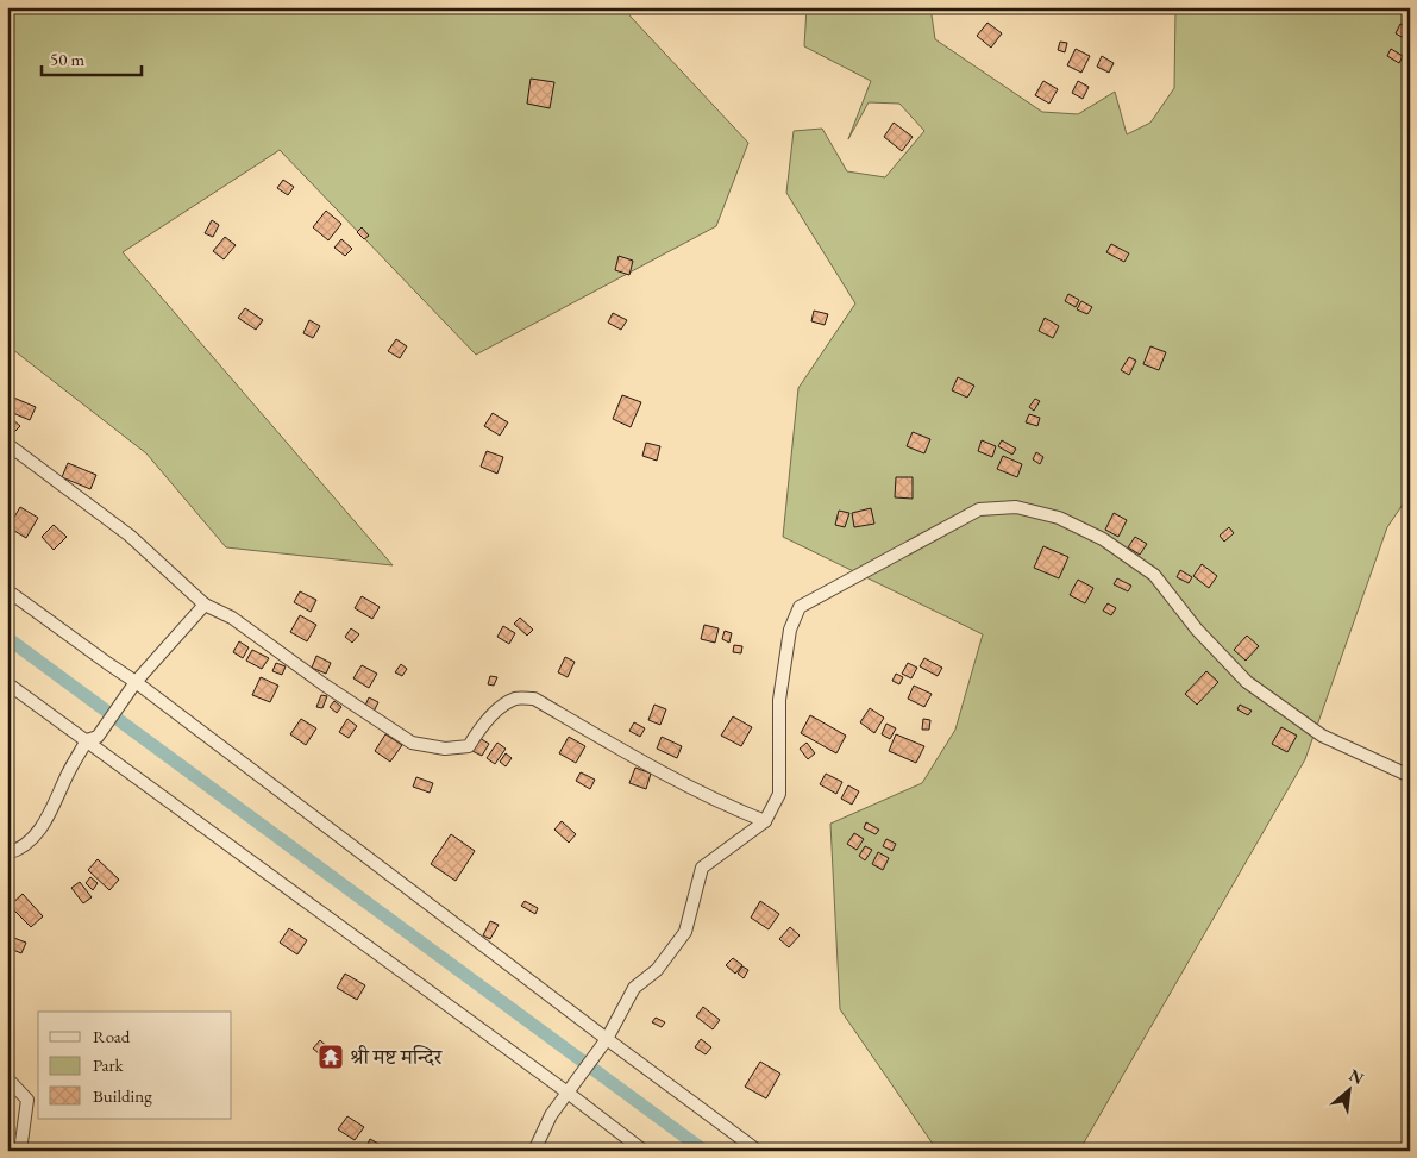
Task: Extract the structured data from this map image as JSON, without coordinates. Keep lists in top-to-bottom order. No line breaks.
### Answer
{"places":{"temple":["श्री मष्ट मन्दिर"]},"legend":["Road","Park","Building"],"scale_bar":"50 m","north":"top right"}
